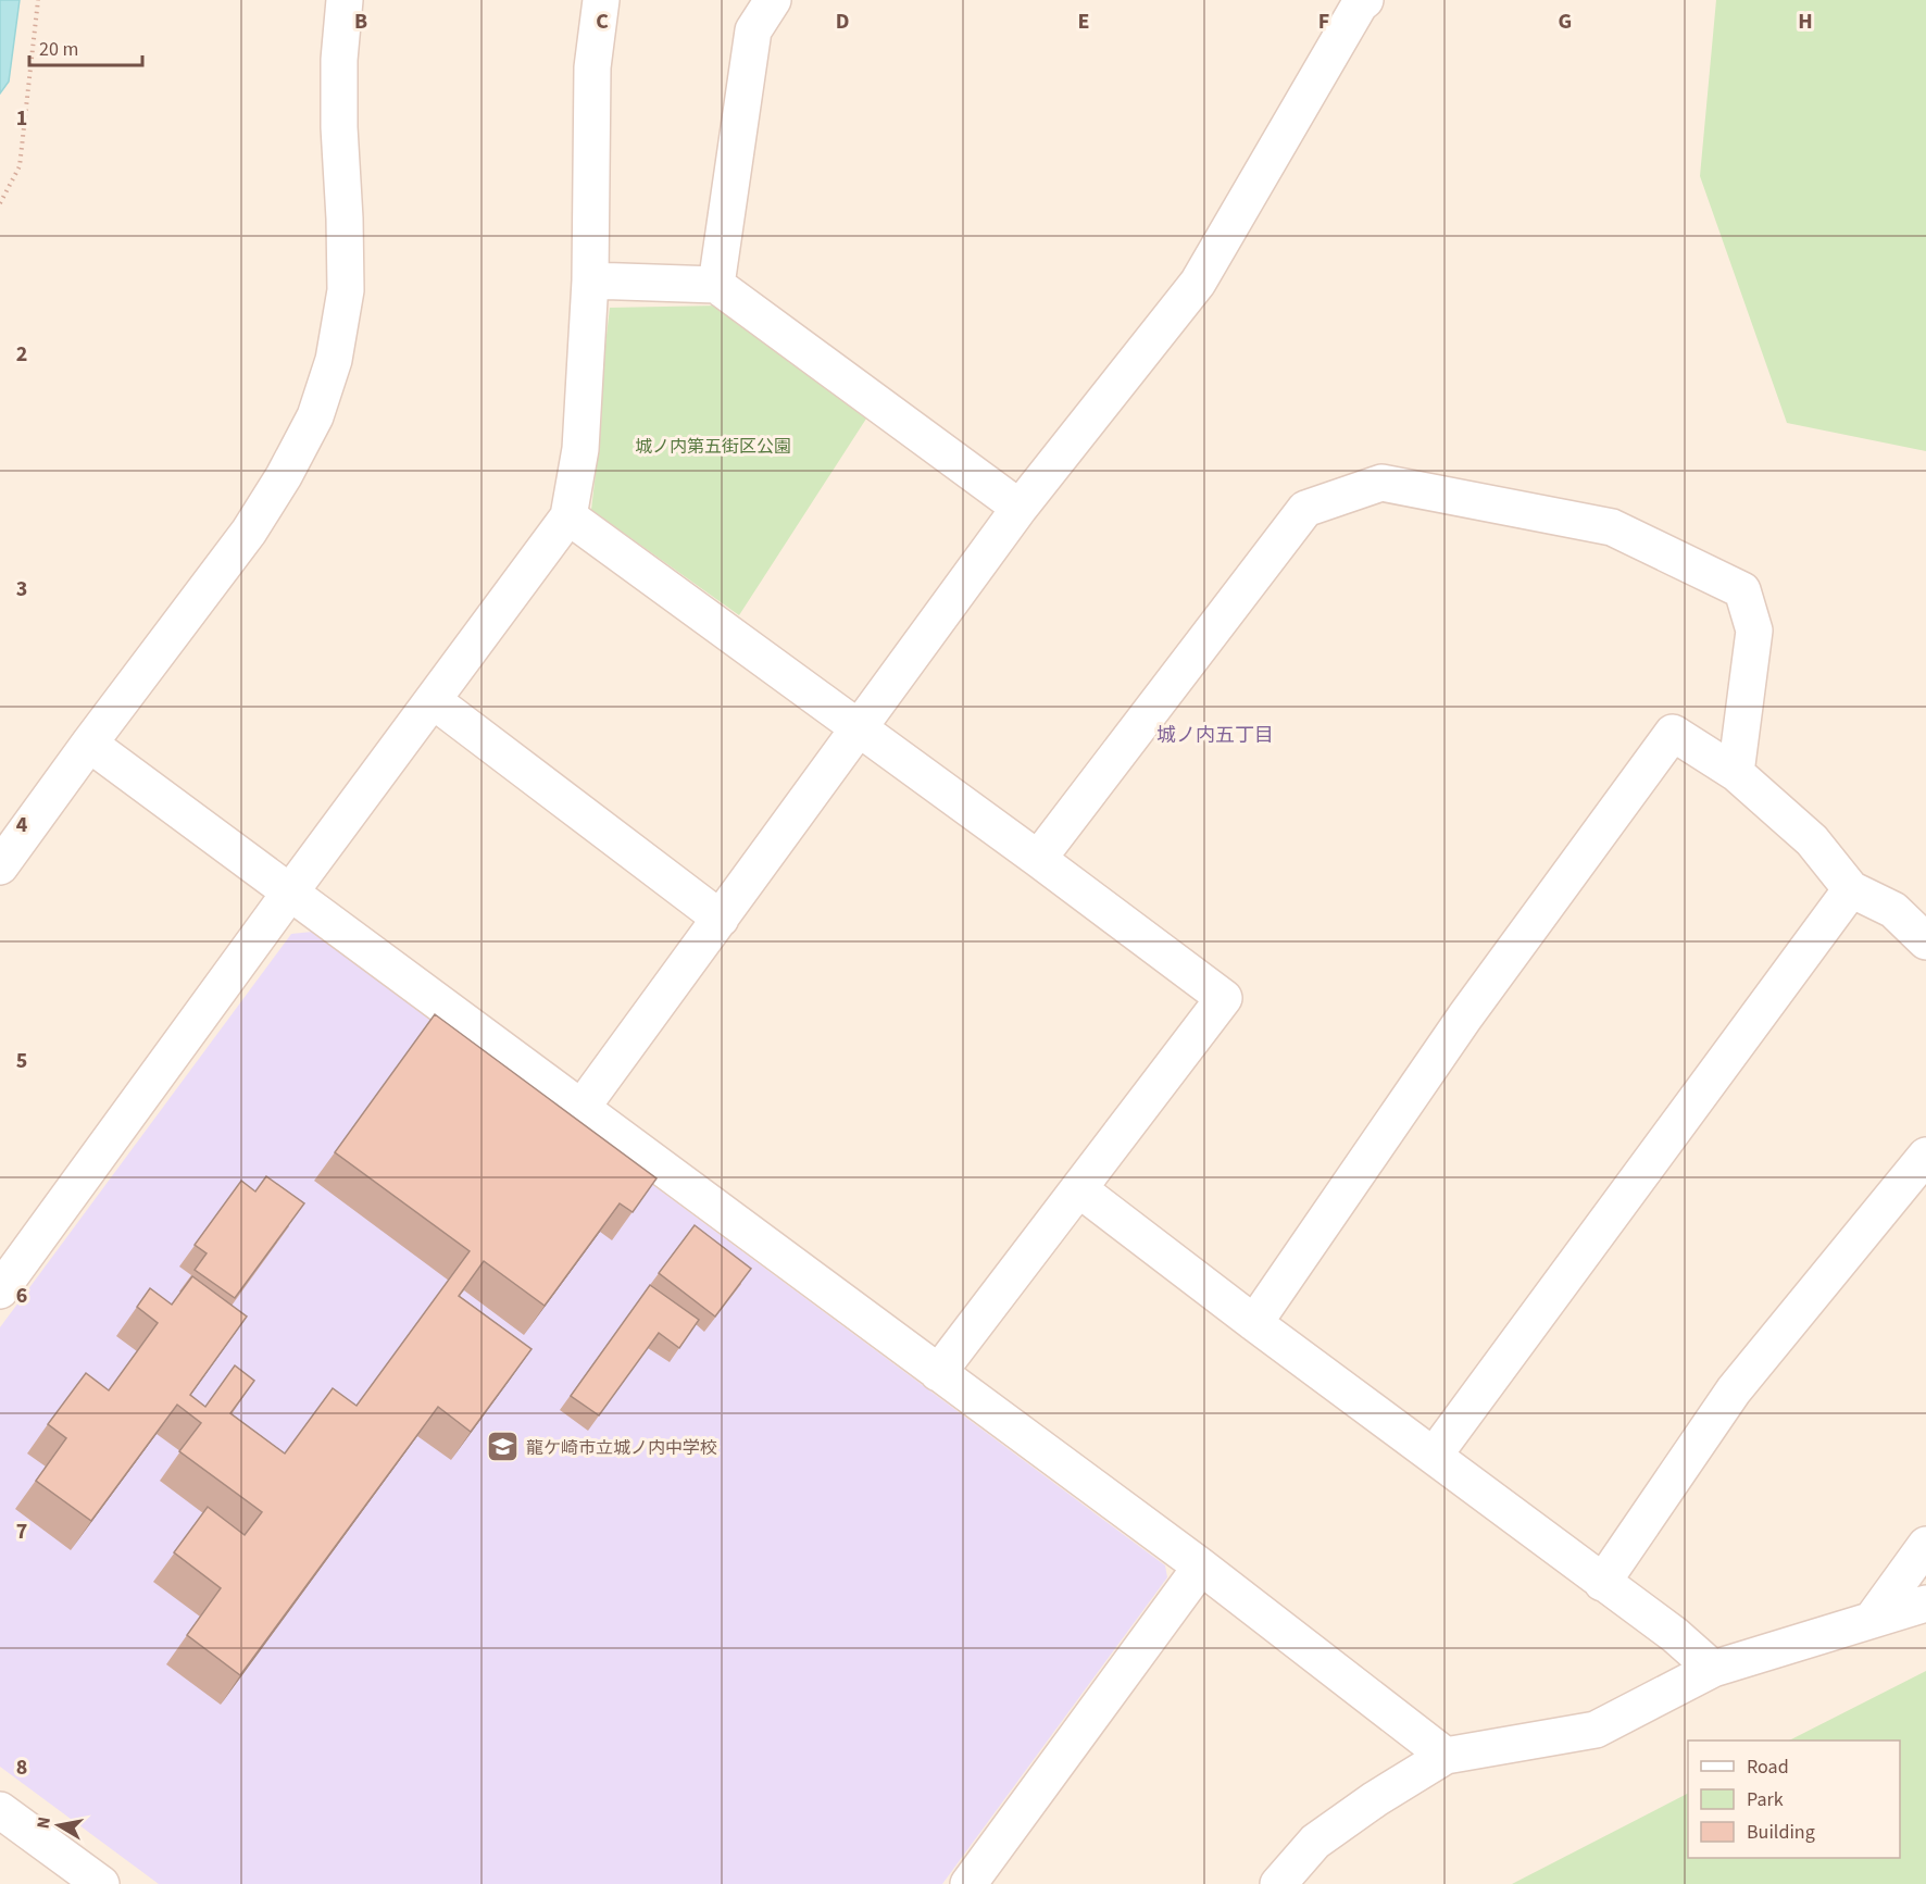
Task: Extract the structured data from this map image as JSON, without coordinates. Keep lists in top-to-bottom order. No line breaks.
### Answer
{"districts":["城ノ内五丁目"],"parks":["城ノ内第五街区公園"],"places":{"school or university":["龍ケ崎市立城ノ内中学校"]},"legend":["Road","Park","Building"],"scale_bar":"20 m","north":"left","grid":{"columns":["B","C","D","E","F","G","H"],"rows":["1","2","3","4","5","6","7","8"]}}
